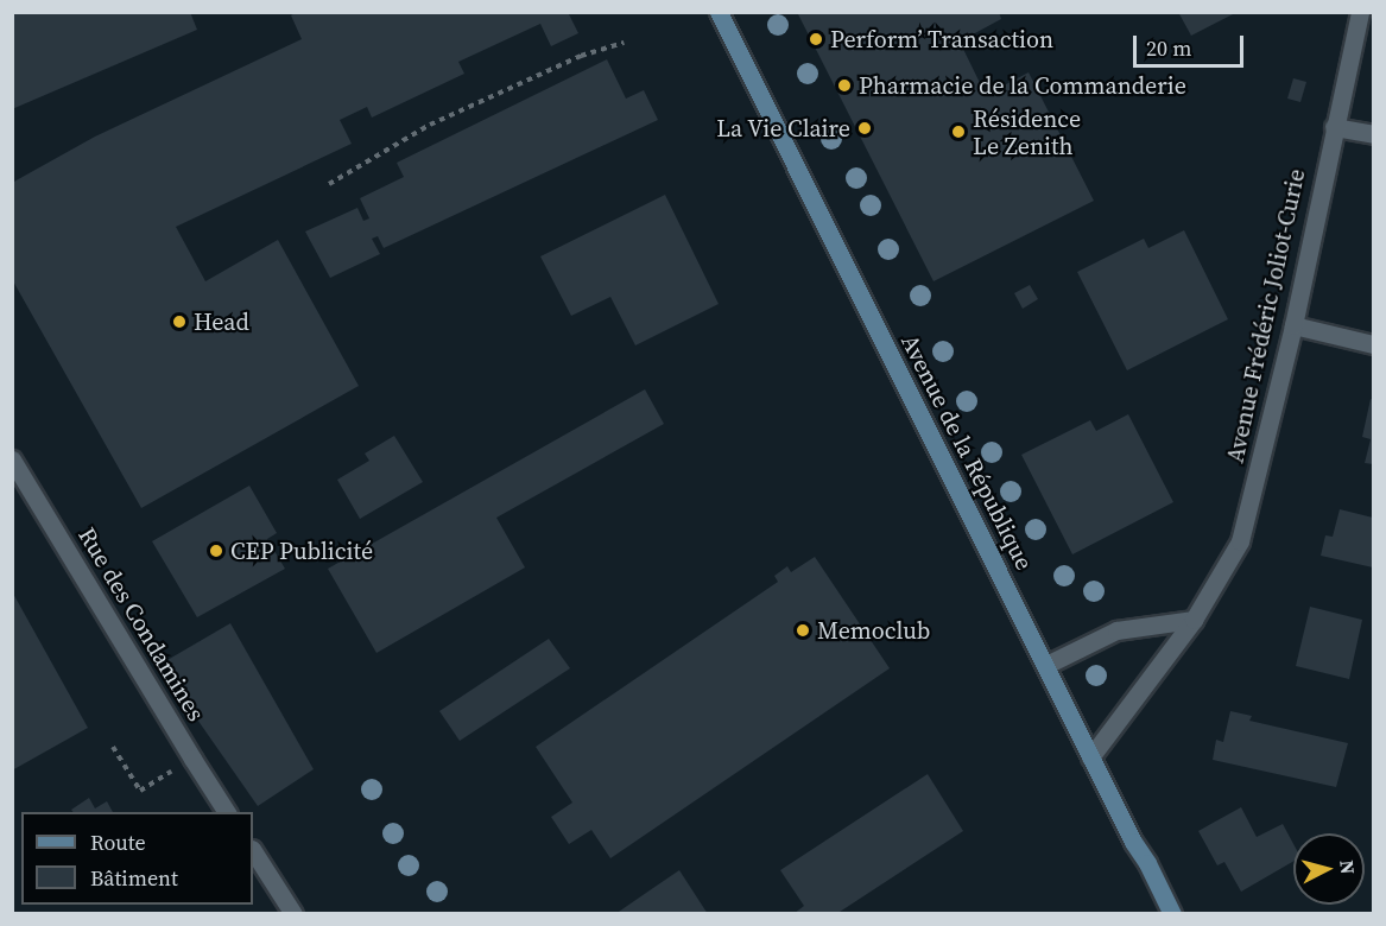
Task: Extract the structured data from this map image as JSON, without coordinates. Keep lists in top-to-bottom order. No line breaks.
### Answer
{"streets":{"street":["Avenue Frédéric Joliot-Curie","Avenue de la République","Rue des Condamines"]},"crossings":[["Avenue Frédéric Joliot-Curie","Avenue de la République"]],"places":["Perform’ Transaction","Pharmacie de la Commanderie","La Vie Claire","Résidence Le Zenith","Head","CEP Publicité","Memoclub"],"legend":["Route","Bâtiment"],"scale_bar":"20 m","north":"right"}
